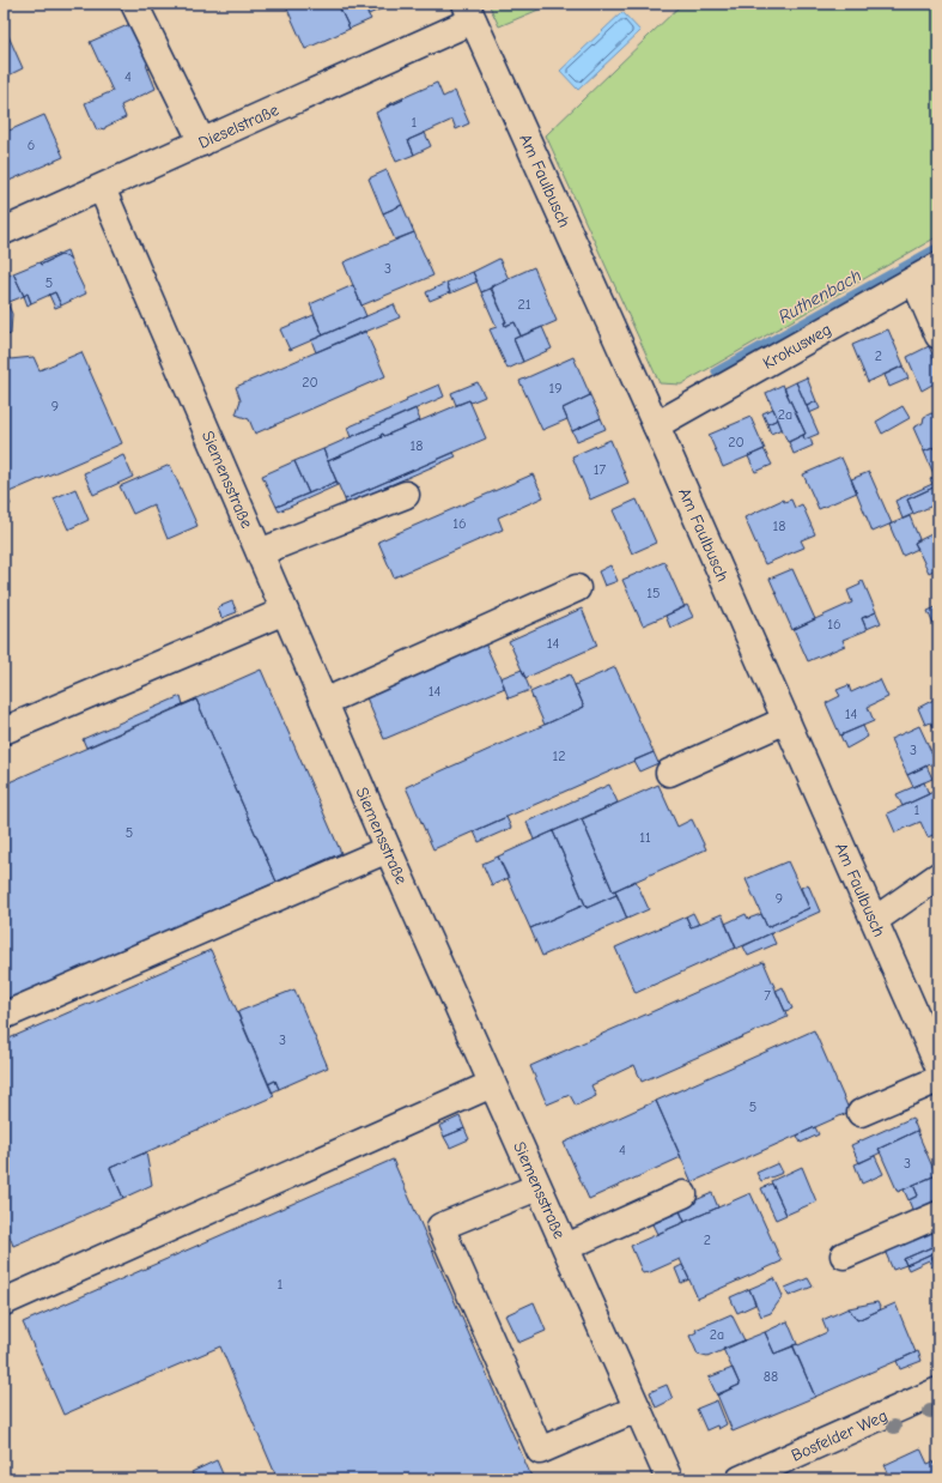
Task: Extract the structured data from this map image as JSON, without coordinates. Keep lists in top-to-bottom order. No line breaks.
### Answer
{"streets":{"street":["Dieselstraße","Am Faulbusch","Krokusweg","Siemensstraße","Bosfelder Weg"]},"crossings":[["Dieselstraße","Am Faulbusch"],["Dieselstraße","Siemensstraße"],["Am Faulbusch","Krokusweg"]],"water":["Ruthenbach"],"house_numbers":["4","1","6","3","5","21","2","20","19","9","2a","20","18","17","16","18","15","16","14","14","14","3","12","1","5","11","9","7","3","5","4","3","2","1","2a","88"]}
